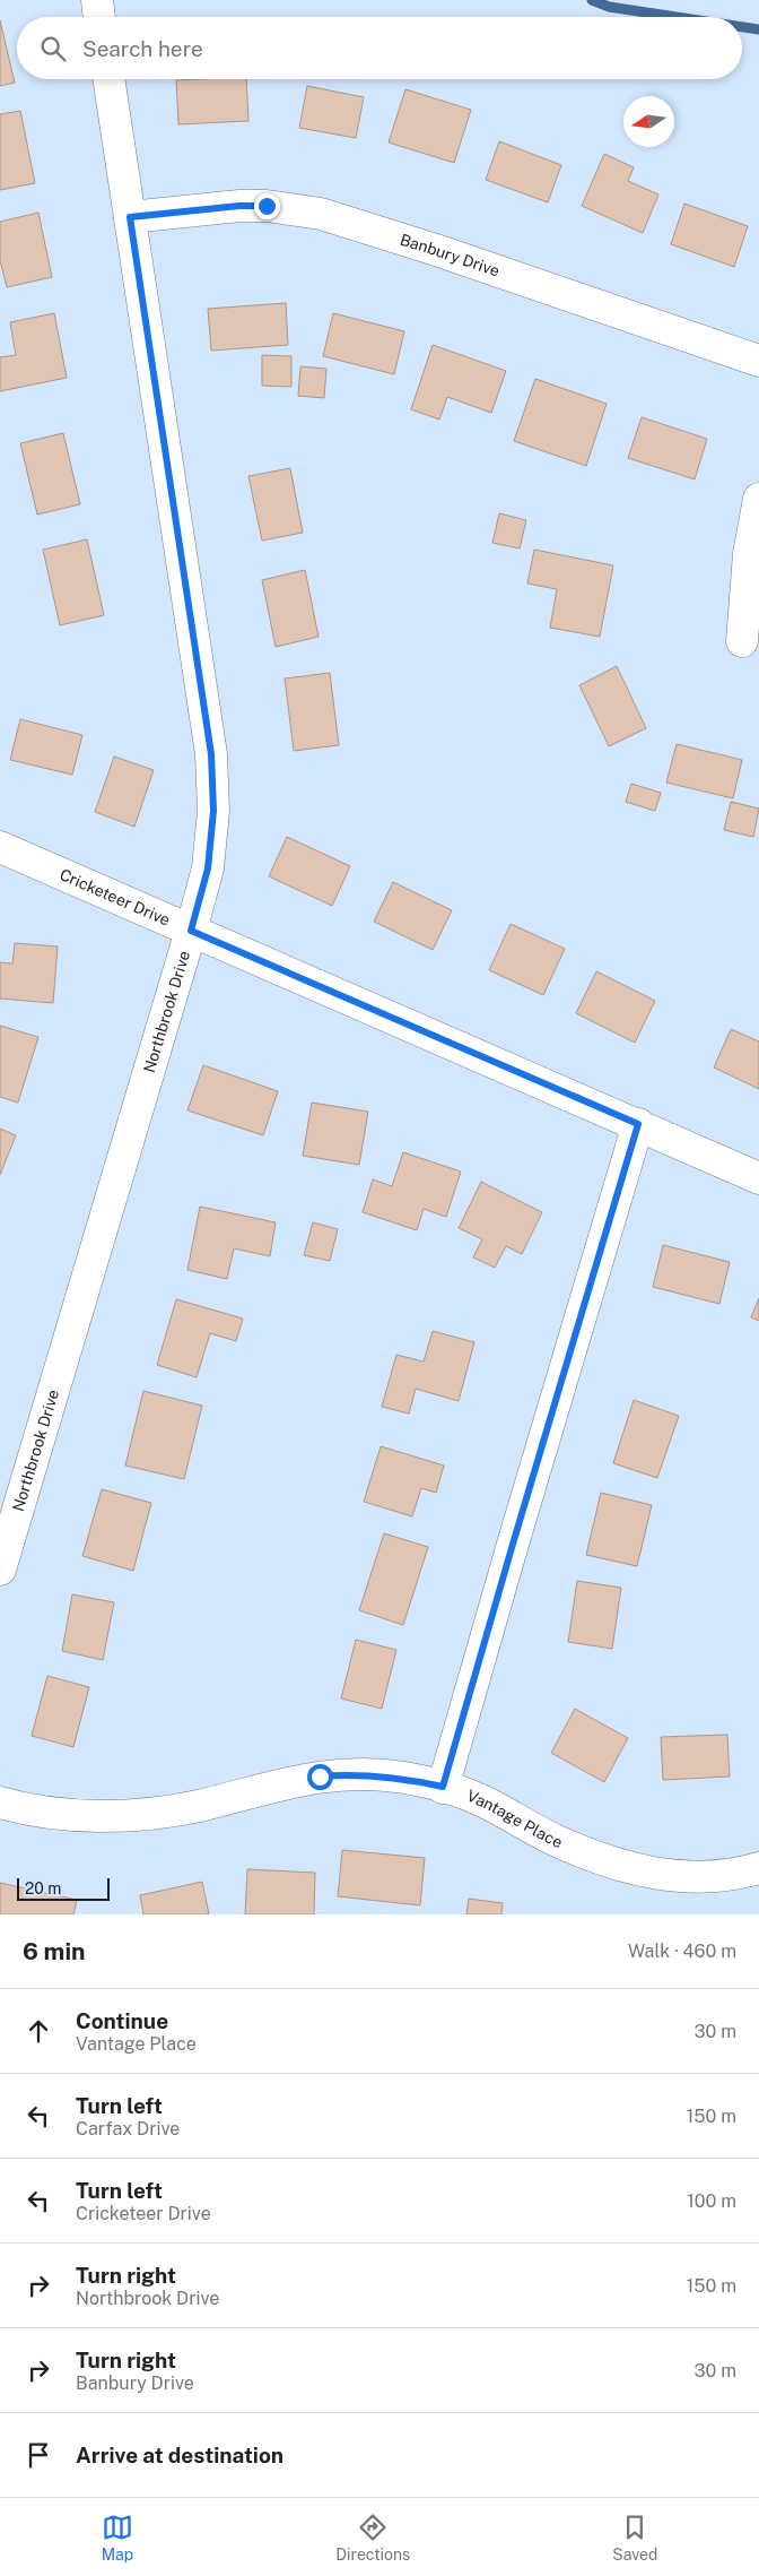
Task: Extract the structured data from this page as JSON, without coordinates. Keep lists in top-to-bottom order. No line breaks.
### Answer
{"streets":{"street":["Banbury Drive","Cricketeer Drive","Northbrook Drive","Vantage Place"]},"crossings":[["Banbury Drive","Northbrook Drive"],["Cricketeer Drive","Northbrook Drive"]],"scale_bar":"20 m","north":"left","page":{"search":"Search here","scale":"20 m","heading":["6 min","Walk · 460 m"],"list":[["Continue","Vantage Place","30 m"],["Turn left","Carfax Drive","150 m"],["Turn left","Cricketeer Drive","100 m"],["Turn right","Northbrook Drive","150 m"],["Turn right","Banbury Drive","30 m"],"Arrive at destination"],"nav":["Map","Directions","Saved"]}}
